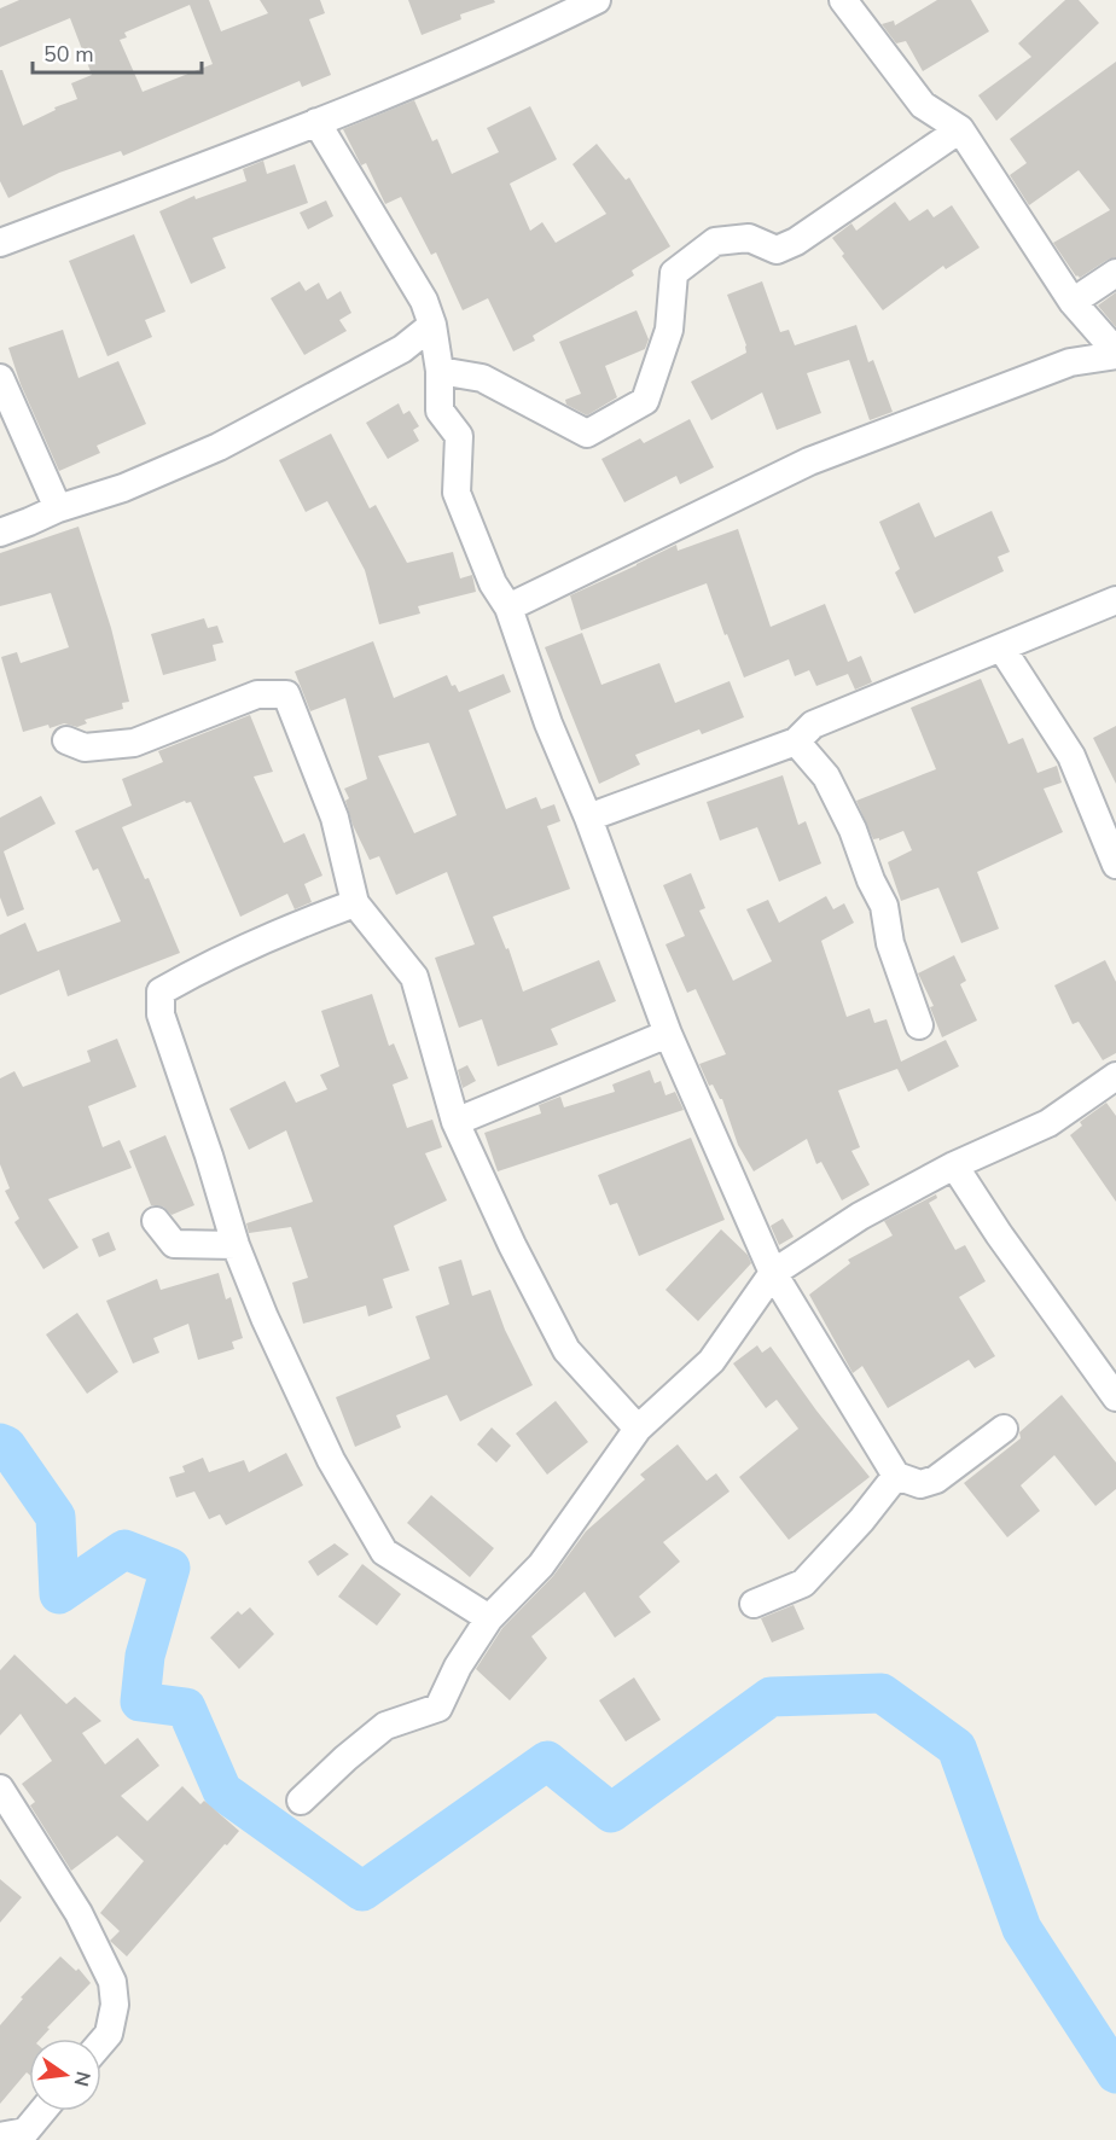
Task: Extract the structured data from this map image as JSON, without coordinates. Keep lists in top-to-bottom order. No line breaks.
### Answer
{"scale_bar":"50 m","north":"right"}
